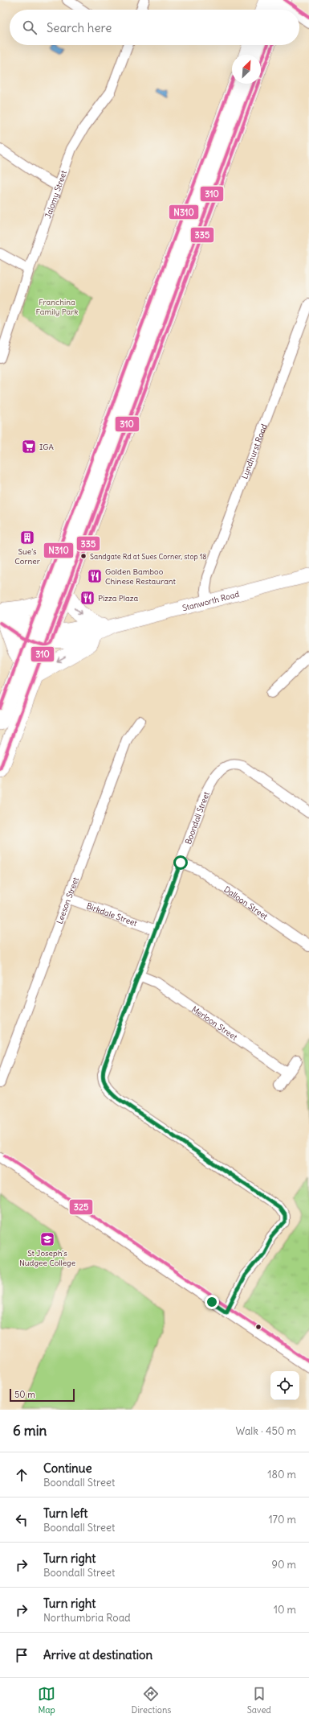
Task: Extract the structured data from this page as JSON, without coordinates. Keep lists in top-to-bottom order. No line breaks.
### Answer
{"streets":{"main road":["Stanworth Road"],"street":["Jalomy Street","Lyndhurst Road","Boondall Street","Leeson Street","Dalloon Street","Birkdale Street","Merloon Street"]},"crossings":[["Lyndhurst Road","Stanworth Road"],["Boondall Street","Dalloon Street"],["Boondall Street","Birkdale Street"],["Boondall Street","Merloon Street"],["Leeson Street","Birkdale Street"]],"parks":["Franchina Family Park"],"places":{"supermarket":["IGA"],"building":["Sue's Corner"],"other":["Sandgate Rd at Sues Corner, stop 18"],"restaurant":["Golden Bamboo Chinese Restaurant","Pizza Plaza"],"school or university":["St Joseph's Nudgee College"]},"lines":["transit line 325","transit line 310","transit line 335","transit line N310"],"scale_bar":"50 m","north":"top right","page":{"search":"Search here","scale":"50 m","heading":["6 min","Walk · 450 m"],"list":[["Continue","Boondall Street","180 m"],["Turn left","Boondall Street","170 m"],["Turn right","Boondall Street","90 m"],["Turn right","Northumbria Road","10 m"],"Arrive at destination"],"nav":["Map","Directions","Saved"]}}
